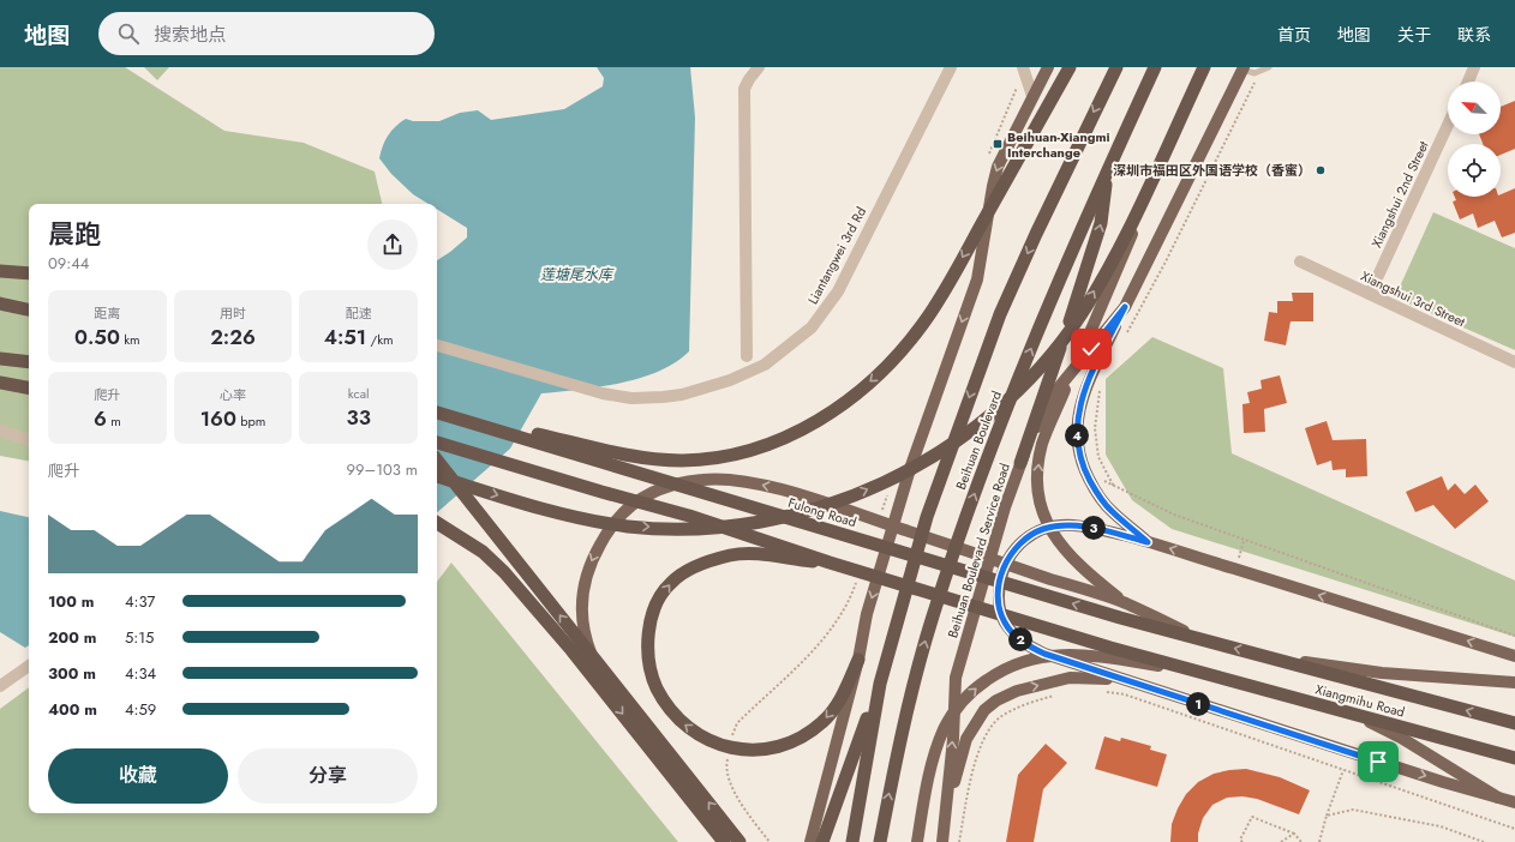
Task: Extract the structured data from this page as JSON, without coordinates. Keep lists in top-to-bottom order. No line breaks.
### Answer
{"streets":{"highway":["Beihuan Boulevard","Fulong Road","Xiangmihu Road"],"main road":["Beihuan Boulevard Service Road"],"street":["Xiangshui 2nd Street","Liantangwei 3rd Rd","Xiangshui 3rd Street"]},"crossings":[["Xiangshui 2nd Street","Xiangshui 3rd Street"],["Fulong Road","Xiangmihu Road"]],"water":["莲塘尾水库"],"places":{"transit":["Beihuan-Xiangmi Interchange"],"other":["深圳市福田区外国语学校（香蜜）"]},"north":"top left","page":{"header":"地图","search":"搜索地点","nav":["首页","地图","关于","联系"],"heading":["晨跑","09:44"],"stats":[["距离","0.50 km"],["用时","2:26"],["配速","4:51 /km"],["爬升","6 m"],["心率","160 bpm"],["kcal","33"]],"pins":["4","3","2","1"],"chart":["爬升","99–103 m"],"list":[{"name":"100 m","note":"4:37"},{"name":"200 m","note":"5:15"},{"name":"300 m","note":"4:34"},{"name":"400 m","note":"4:59"}],"buttons":["收藏","分享"]}}
